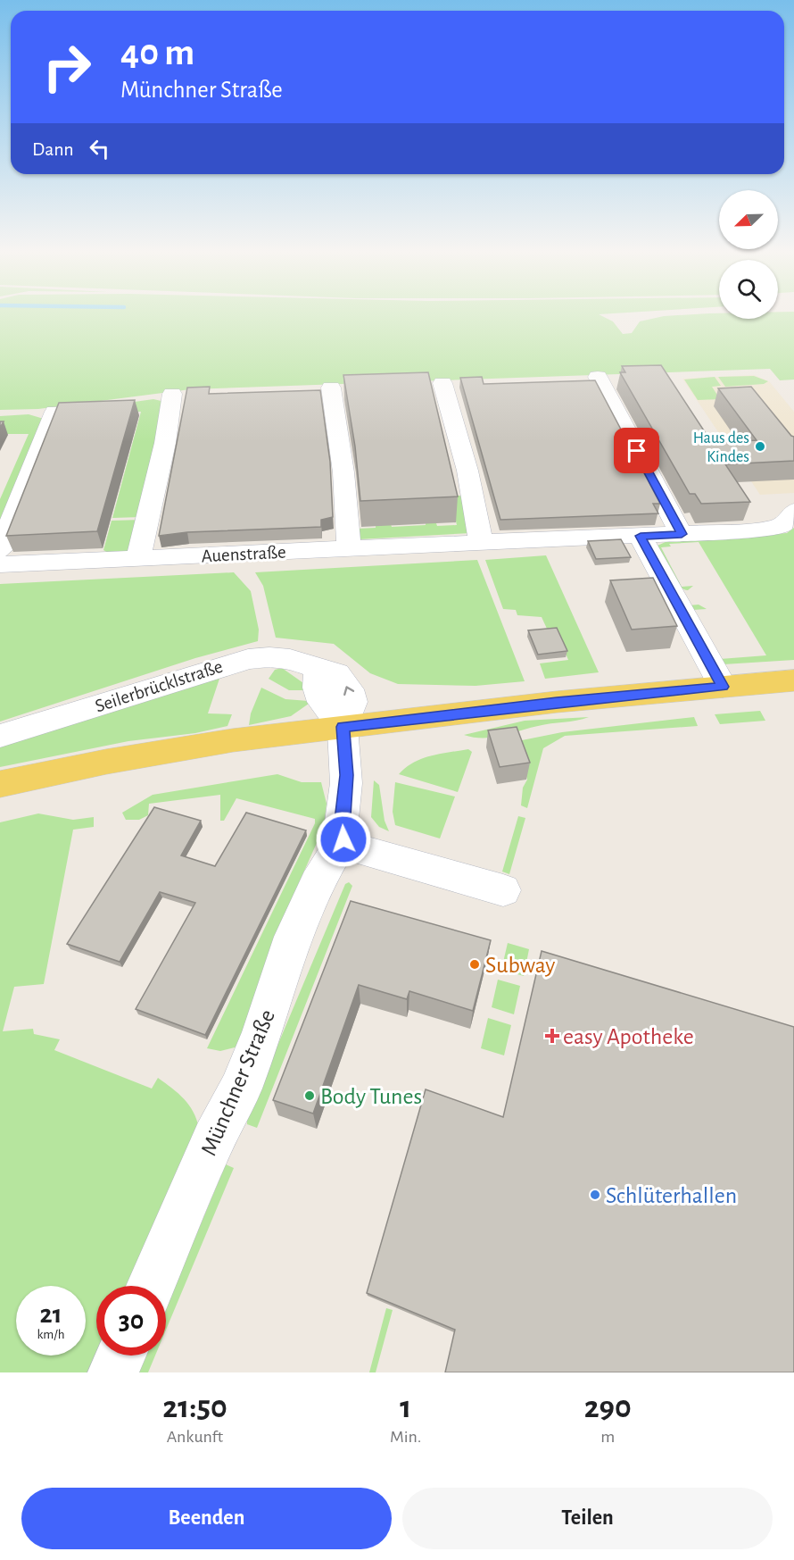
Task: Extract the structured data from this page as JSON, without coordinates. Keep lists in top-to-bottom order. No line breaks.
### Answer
{"streets":{"street":["Auenstraße","Seilerbrücklstraße","Münchner Straße"]},"places":{"other":["Haus des Kindes","Subway","Body Tunes","Schlüterhallen"],"health":["easy Apotheke"]},"north":"bottom left","page":{"turn":["40 m","Münchner Straße"],"then":"Dann","speed":"21 km/h","limit":"30","eta":["21:50","Ankunft","1","Min.","290","m"],"buttons":["Beenden","Teilen"]}}
